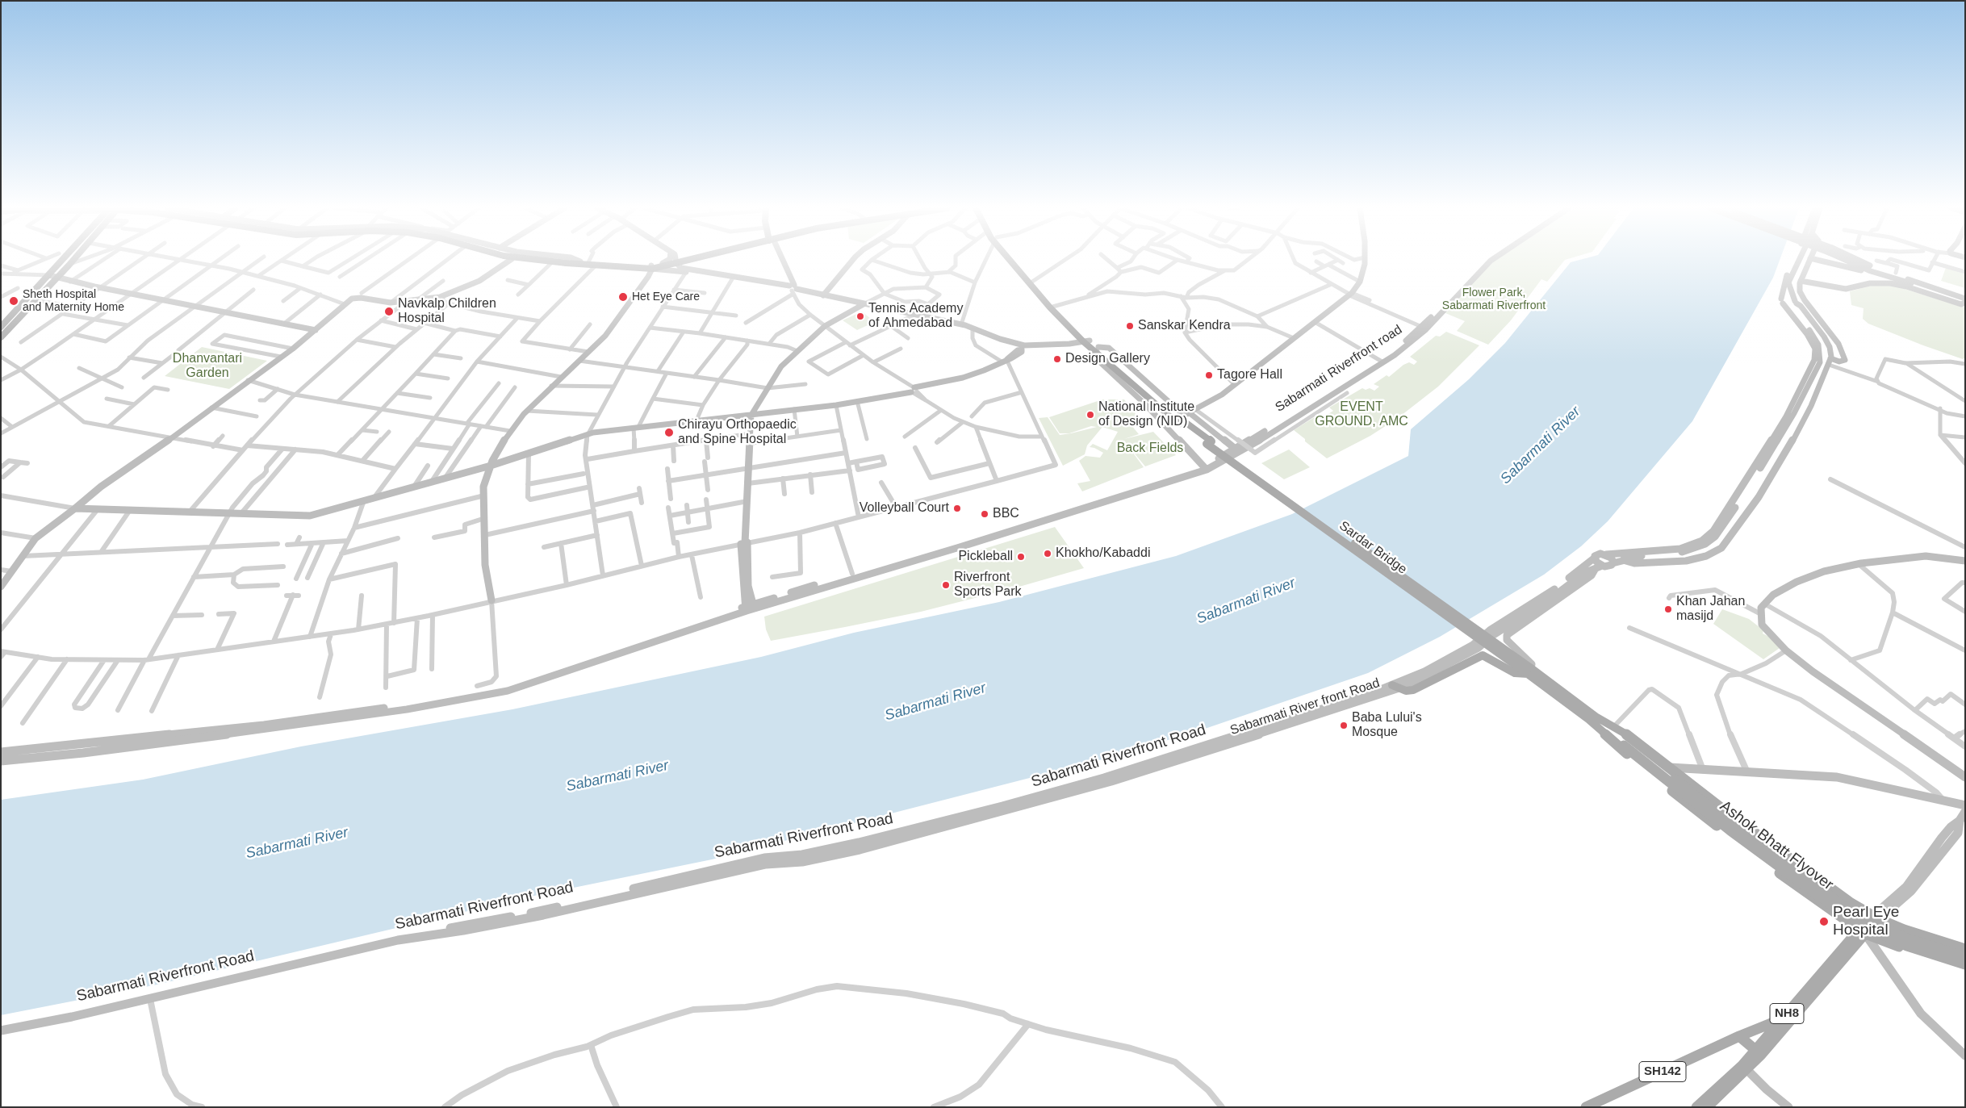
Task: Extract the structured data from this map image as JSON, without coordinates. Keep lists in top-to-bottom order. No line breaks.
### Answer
{"streets":{"main road":["Sardar Bridge","Sabarmati River front Road","Ashok Bhatt Flyover","NH8","SH142"],"street":["Sabarmati Riverfront road","Sabarmati Riverfront Road"]},"crossings":[["Sardar Bridge","Ashok Bhatt Flyover"],["Sabarmati River front Road","Sabarmati Riverfront Road"]],"water":["Sabarmati River"],"parks":["Flower Park, Sabarmati Riverfront","Dhanvantari Garden","EVENT GROUND, AMC","Back Fields"],"places":["Het Eye Care","Sheth Hospital and Maternity Home","Navkalp Children Hospital","Tennis Academy of Ahmedabad","Sanskar Kendra","Design Gallery","Tagore Hall","National Institute of Design (NID)","Chirayu Orthopaedic and Spine Hospital","Volleyball Court","BBC","Khokho/Kabaddi","Pickleball","Riverfront Sports Park","Khan Jahan masijd","Baba Lului's Mosque","Pearl Eye Hospital"]}
